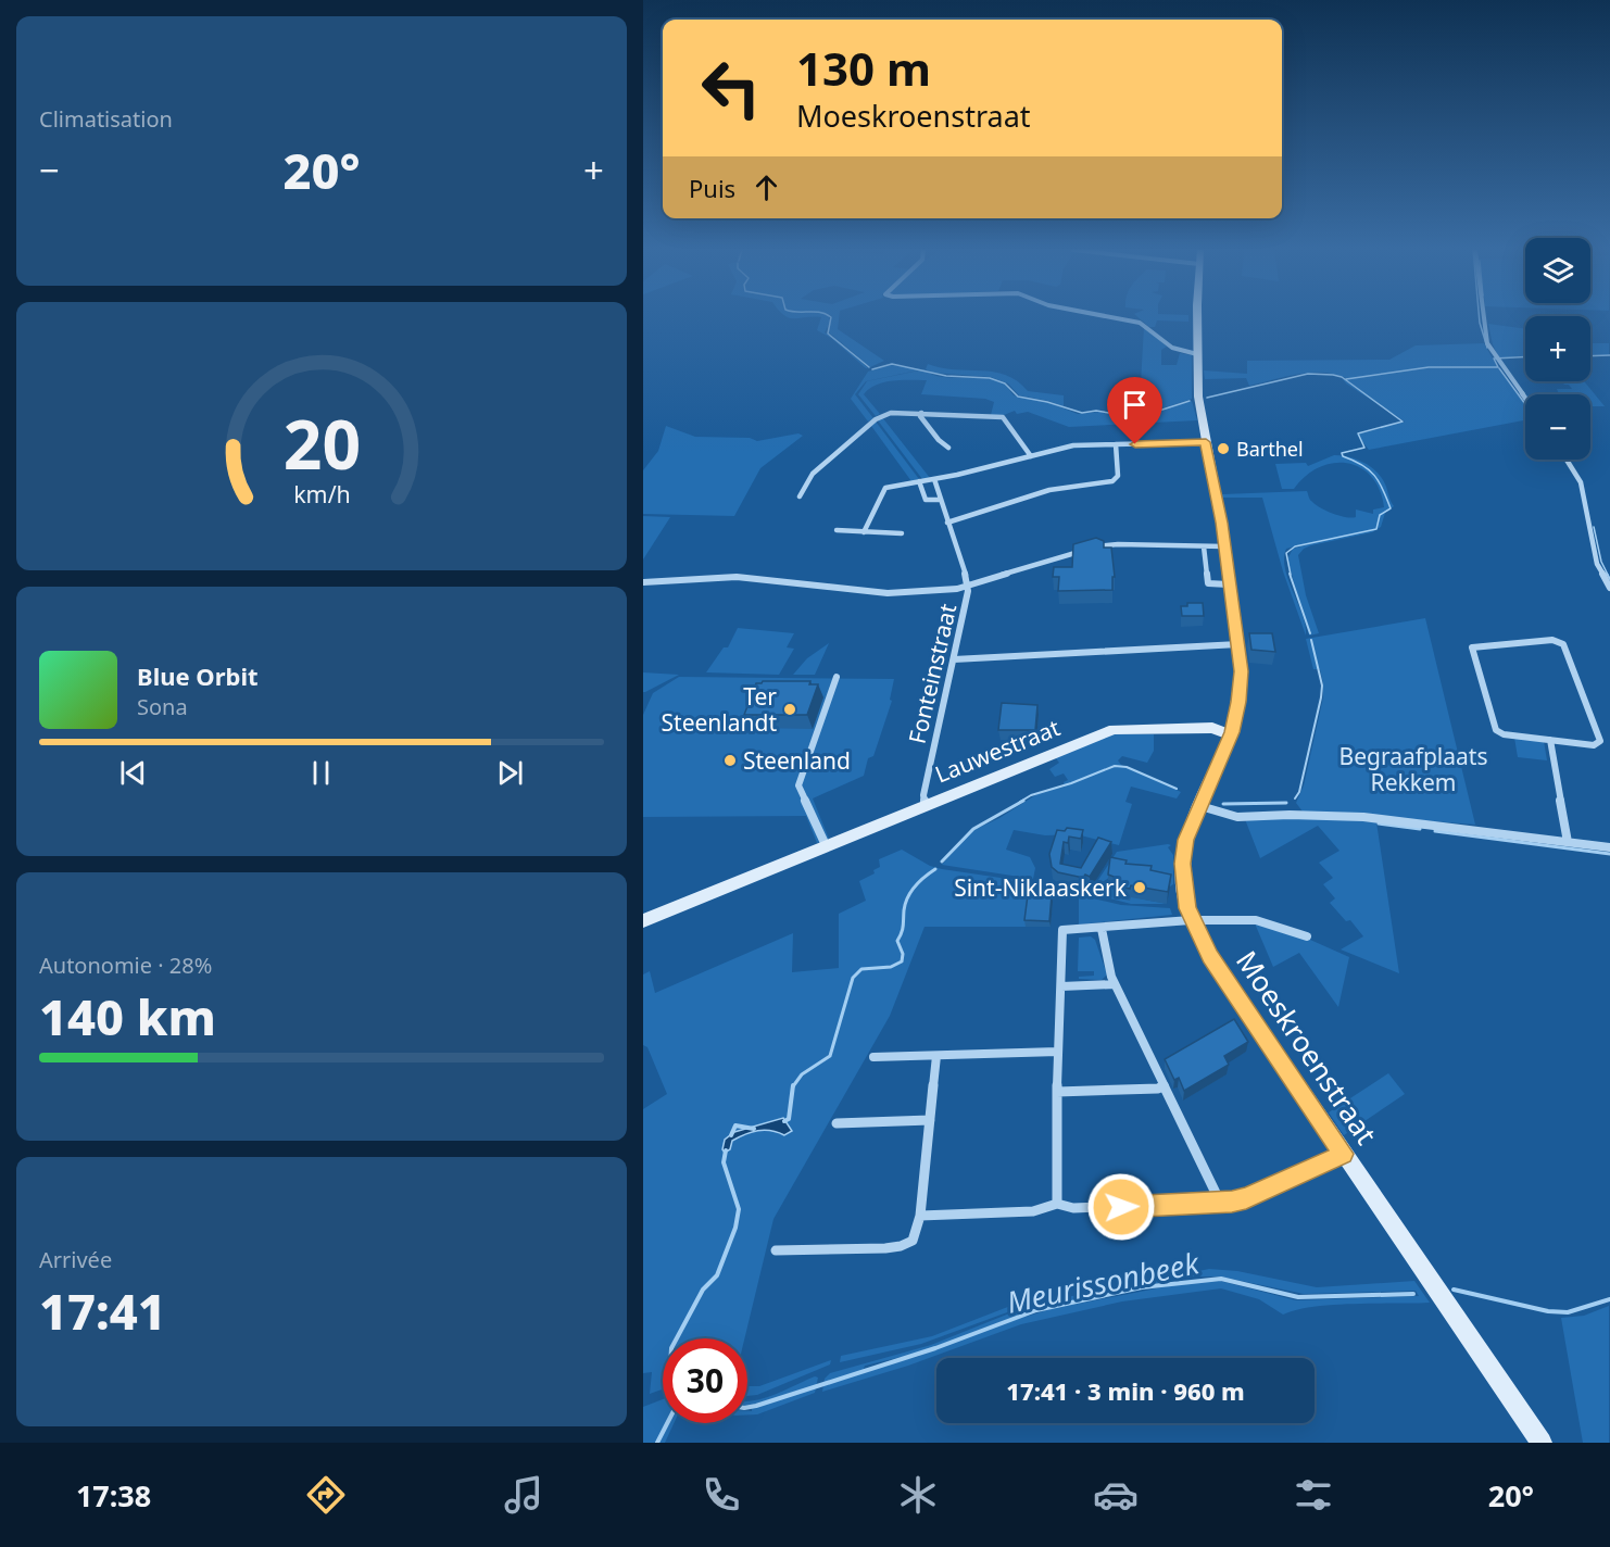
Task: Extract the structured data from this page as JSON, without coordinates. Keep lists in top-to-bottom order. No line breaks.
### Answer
{"streets":{"main road":["Lauwestraat","Moeskroenstraat"],"street":["Fonteinstraat"]},"crossings":[["Fonteinstraat","Lauwestraat"],["Lauwestraat","Moeskroenstraat"]],"water":["Meurissonbeek"],"parks":["Begraafplaats Rekkem"],"places":["Barthel","Ter Steenlandt","Steenland","Sint-Niklaaskerk"],"page":{"tile":["Climatisation",["Autonomie · 28%","140 km"],["Arrivée","17:41"]],"turn":["130 m","Moeskroenstraat"],"heat":["−","20°","+"],"then":"Puis","map_buttons":["+","−"],"song":["Blue Orbit","Sona"],"limit":"30","trip":"17:41 · 3 min · 960 m","tabs":["17:38","20°"],"gauge":["20","km/h"]}}
